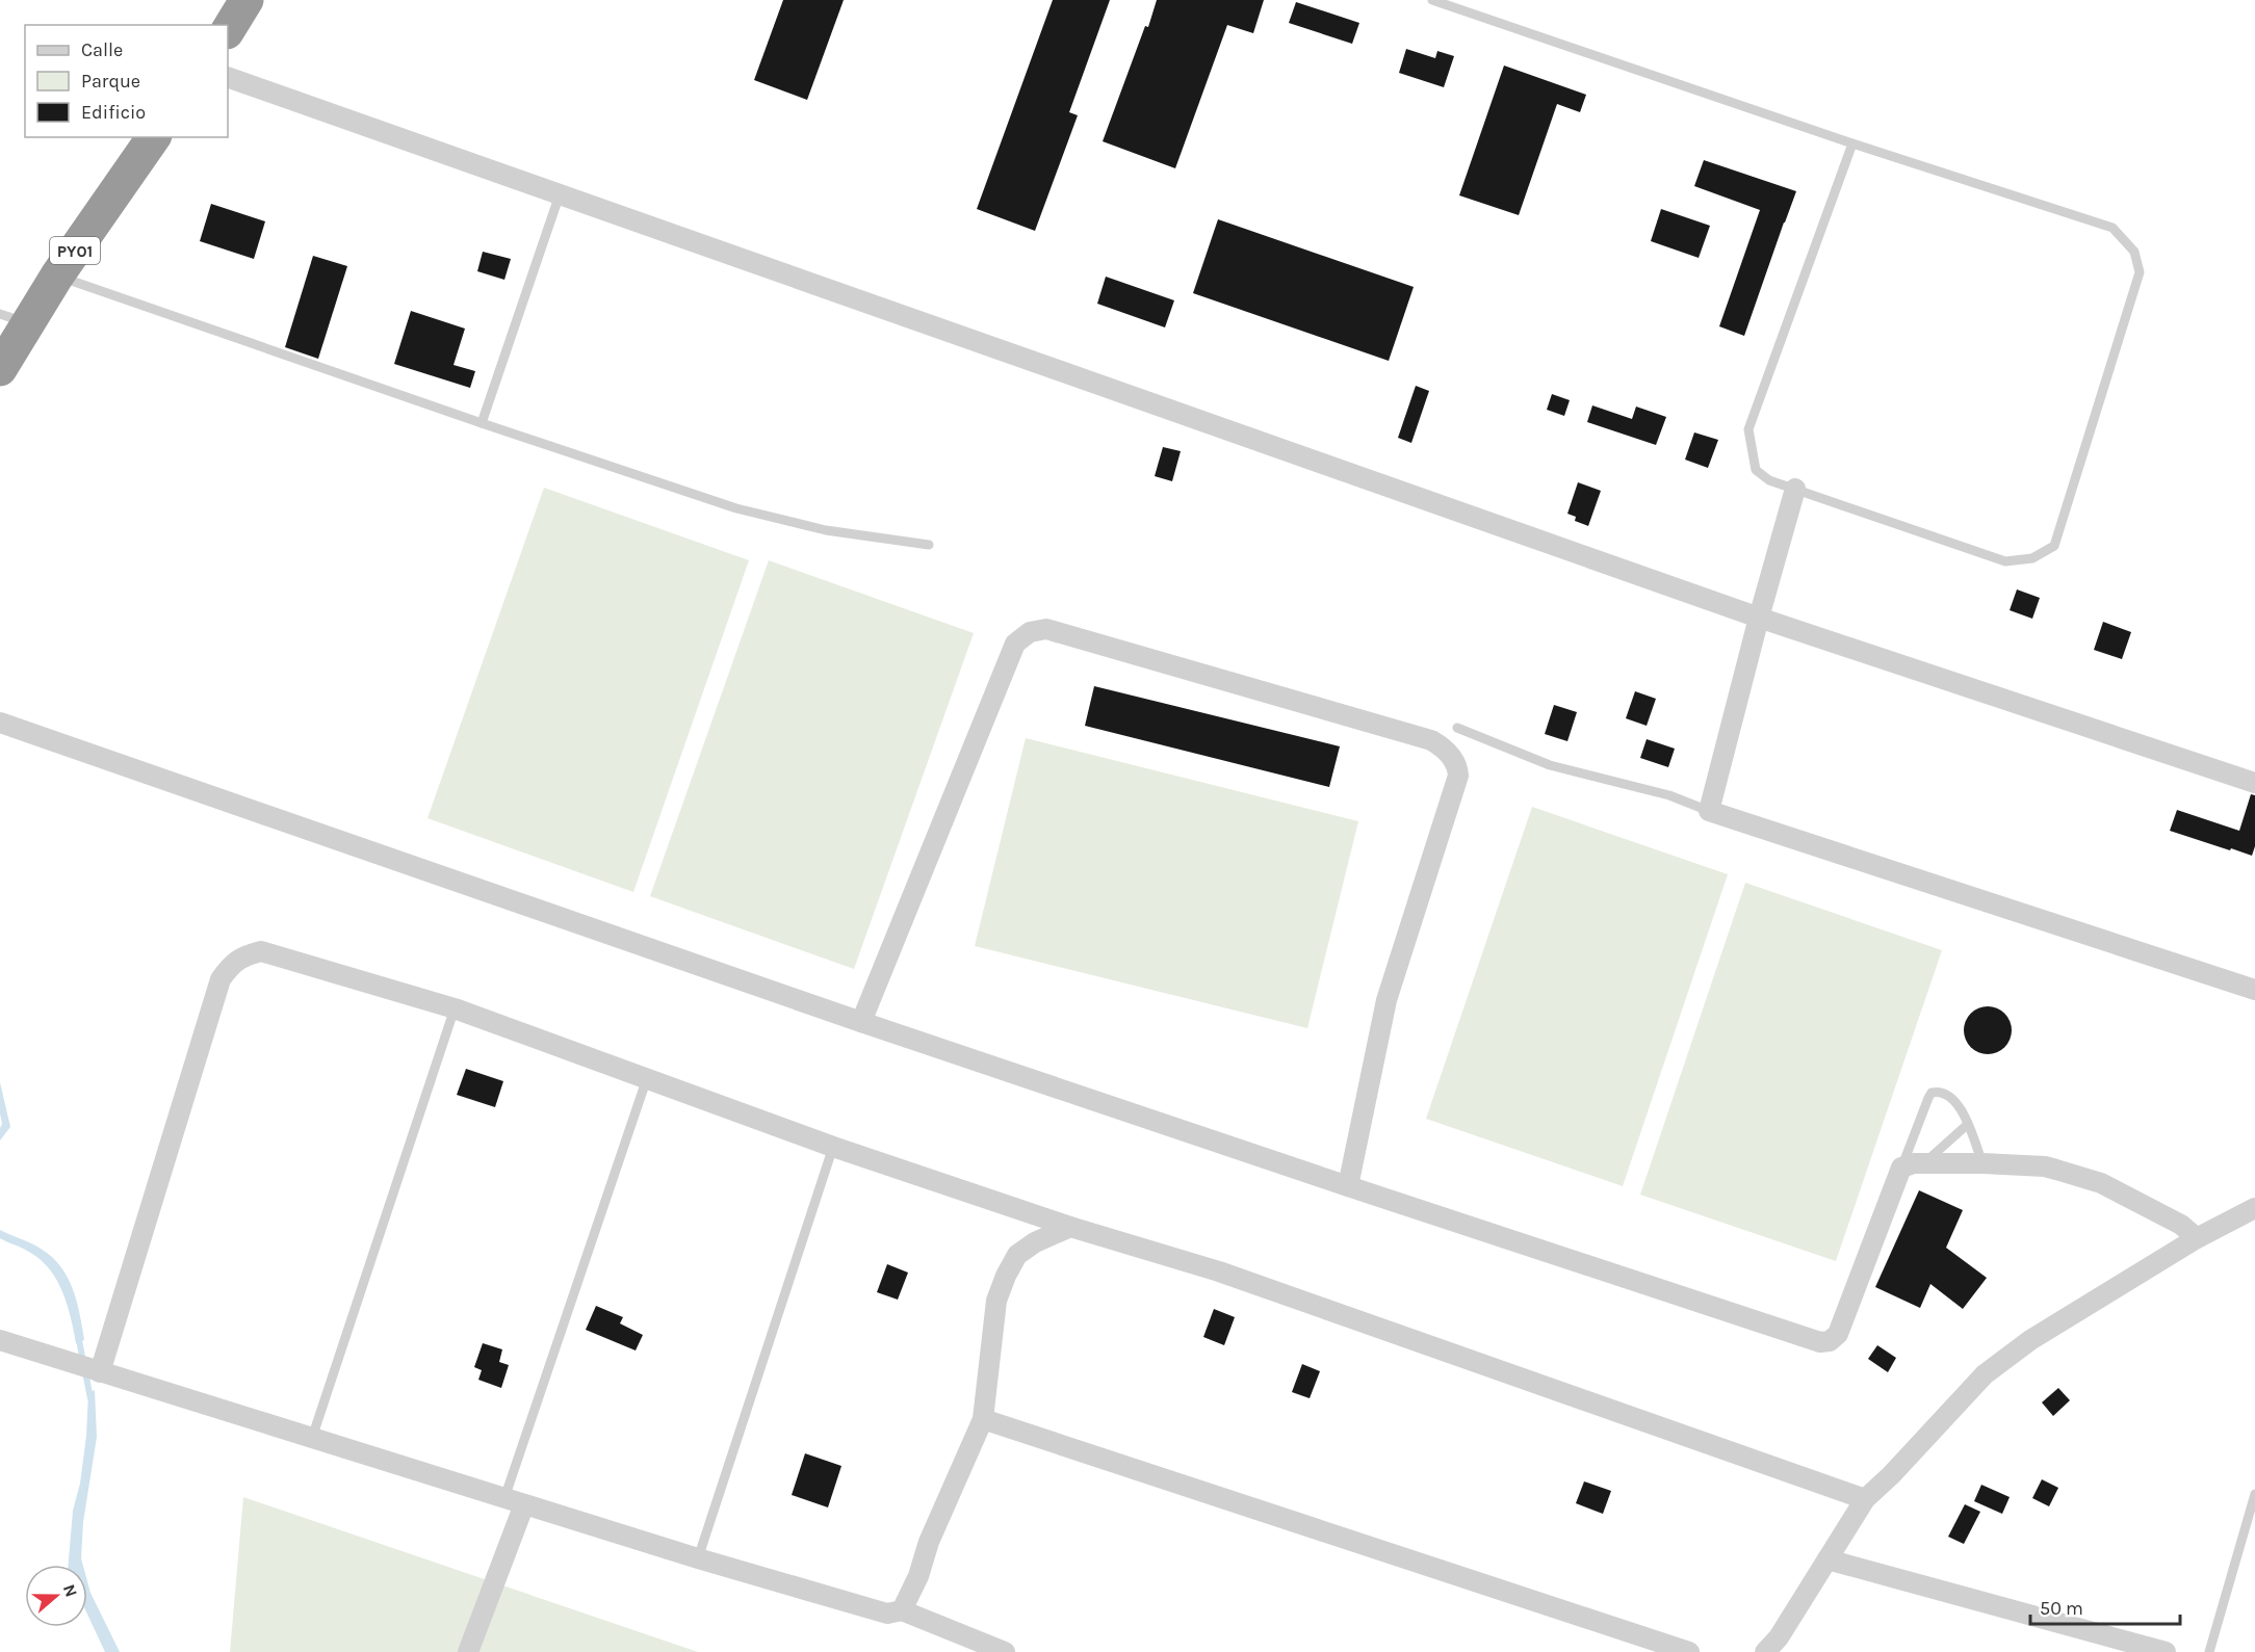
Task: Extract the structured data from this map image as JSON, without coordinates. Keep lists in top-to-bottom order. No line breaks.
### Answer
{"streets":{"highway":["PY01"]},"legend":["Calle","Parque","Edificio"],"scale_bar":"50 m","north":"right"}
